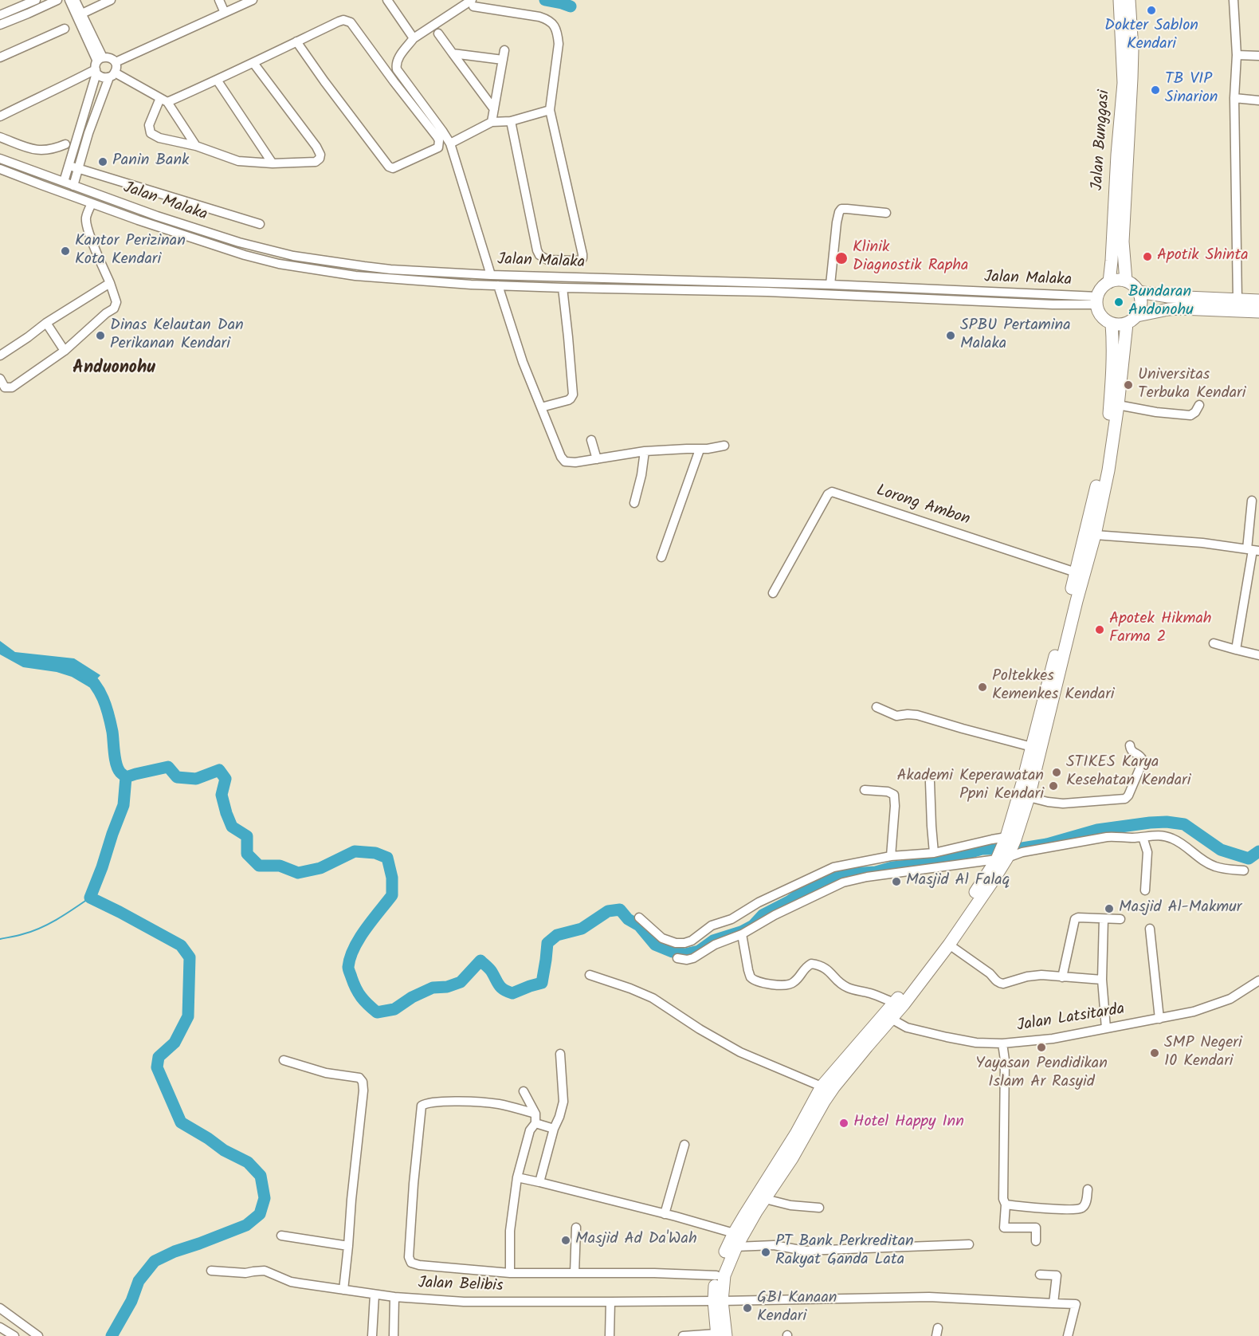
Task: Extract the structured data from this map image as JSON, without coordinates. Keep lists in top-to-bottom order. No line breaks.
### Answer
{"streets":{"highway":["Jalan Bunggasi"],"street":["Jalan Malaka","Lorong Ambon","Jalan Latsitarda","Jalan Belibis"]},"crossings":[["Jalan Bunggasi","Jalan Malaka"]],"districts":["Anduonohu"],"places":["Dokter Sablon Kendari","TB VIP Sinarion","Panin Bank","Kantor Perizinan Kota Kendari","Apotik Shinta","Klinik Diagnostik Rapha","Bundaran Andonohu","Dinas Kelautan Dan Perikanan Kendari","SPBU Pertamina Malaka","Universitas Terbuka Kendari","Apotek Hikmah Farma 2","Poltekkes Kemenkes Kendari","STIKES Karya Kesehatan Kendari","Akademi Keperawatan Ppni Kendari","Masjid Al Falaq","Masjid Al-Makmur","Yayasan Pendidikan Islam Ar Rasyid","SMP Negeri 10 Kendari","Hotel Happy Inn","Masjid Ad Da'Wah","PT Bank Perkreditan Rakyat Ganda Lata","GBI Kanaan Kendari"]}
